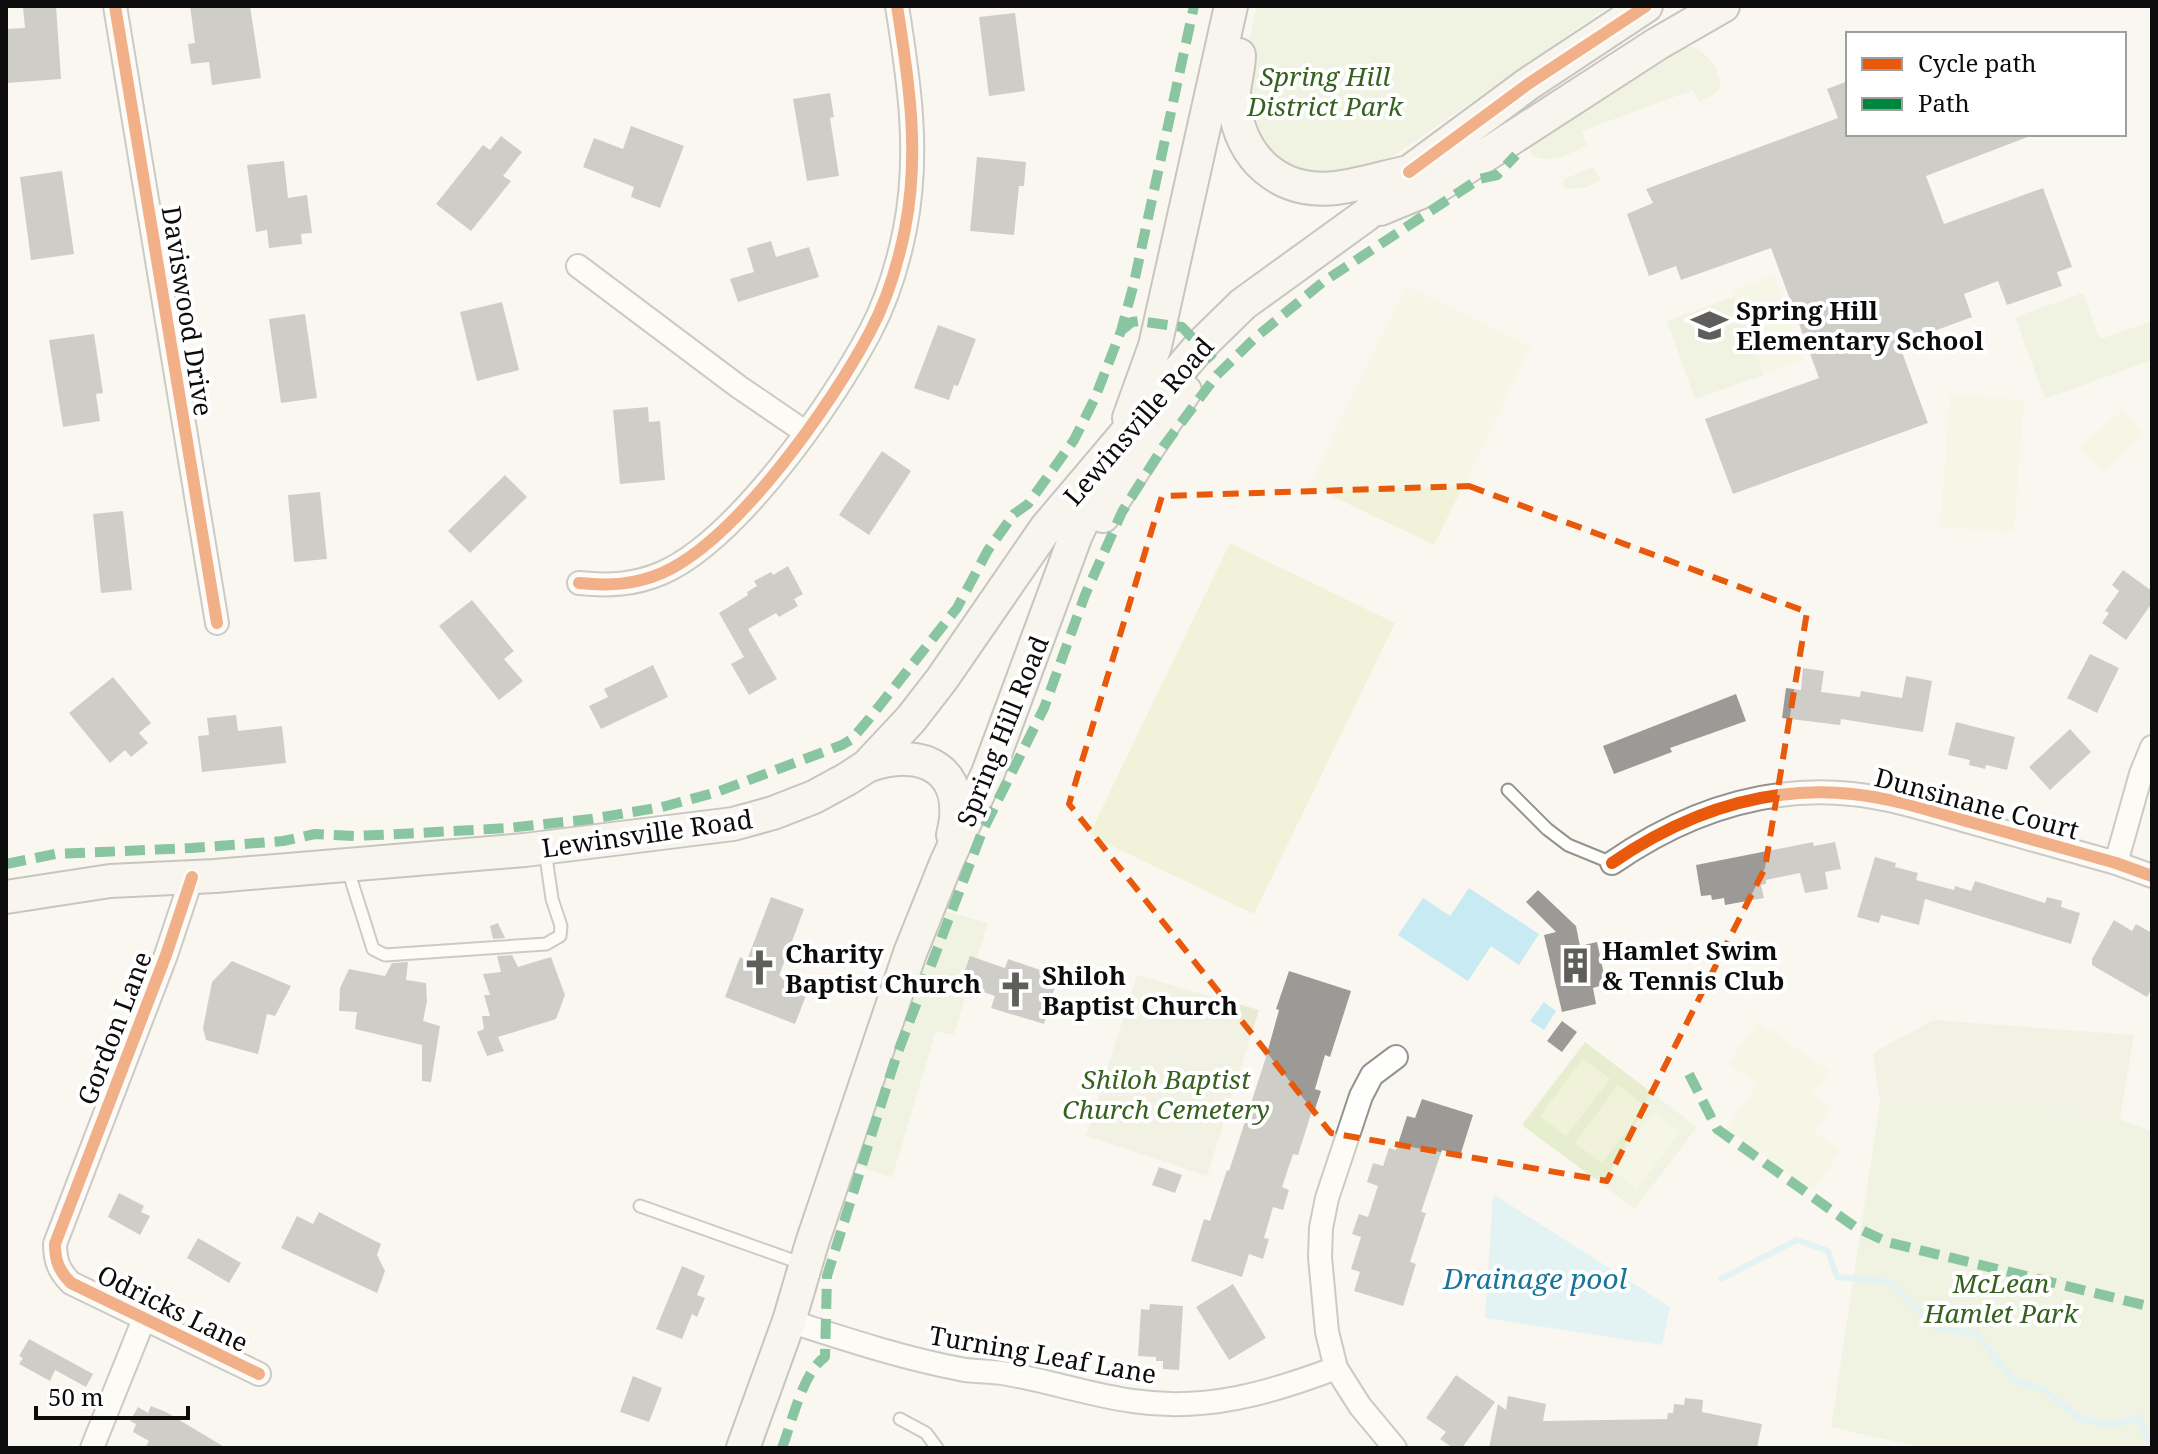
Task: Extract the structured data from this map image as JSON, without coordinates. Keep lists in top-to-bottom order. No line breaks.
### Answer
{"streets":{"main road":["Lewinsville Road","Spring Hill Road"],"street":["Daviswood Drive","Dunsinane Court","Gordon Lane","Odricks Lane","Turning Leaf Lane"]},"crossings":[["Lewinsville Road","Spring Hill Road"],["Lewinsville Road","Gordon Lane"],["Spring Hill Road","Turning Leaf Lane"],["Gordon Lane","Odricks Lane"]],"water":["Drainage pool"],"parks":["Spring Hill District Park","Shiloh Baptist Church Cemetery","McLean Hamlet Park"],"places":{"school or university":["Spring Hill Elementary School"],"building":["Hamlet Swim & Tennis Club"],"church":["Charity Baptist Church","Shiloh Baptist Church"]},"legend":["Cycle path","Path"],"scale_bar":"50 m"}
